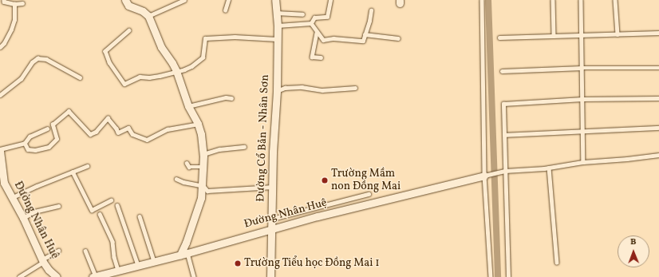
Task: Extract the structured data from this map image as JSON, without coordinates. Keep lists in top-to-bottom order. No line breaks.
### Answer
{"streets":{"street":["Đường Cổ Bản - Nhân Sơn","Đường Nhân Huệ"]},"crossings":[["Đường Cổ Bản - Nhân Sơn","Đường Nhân Huệ"]],"places":["Trường Mầm non Đồng Mai","Trường Tiểu học Đồng Mai 1"],"north":"top"}
